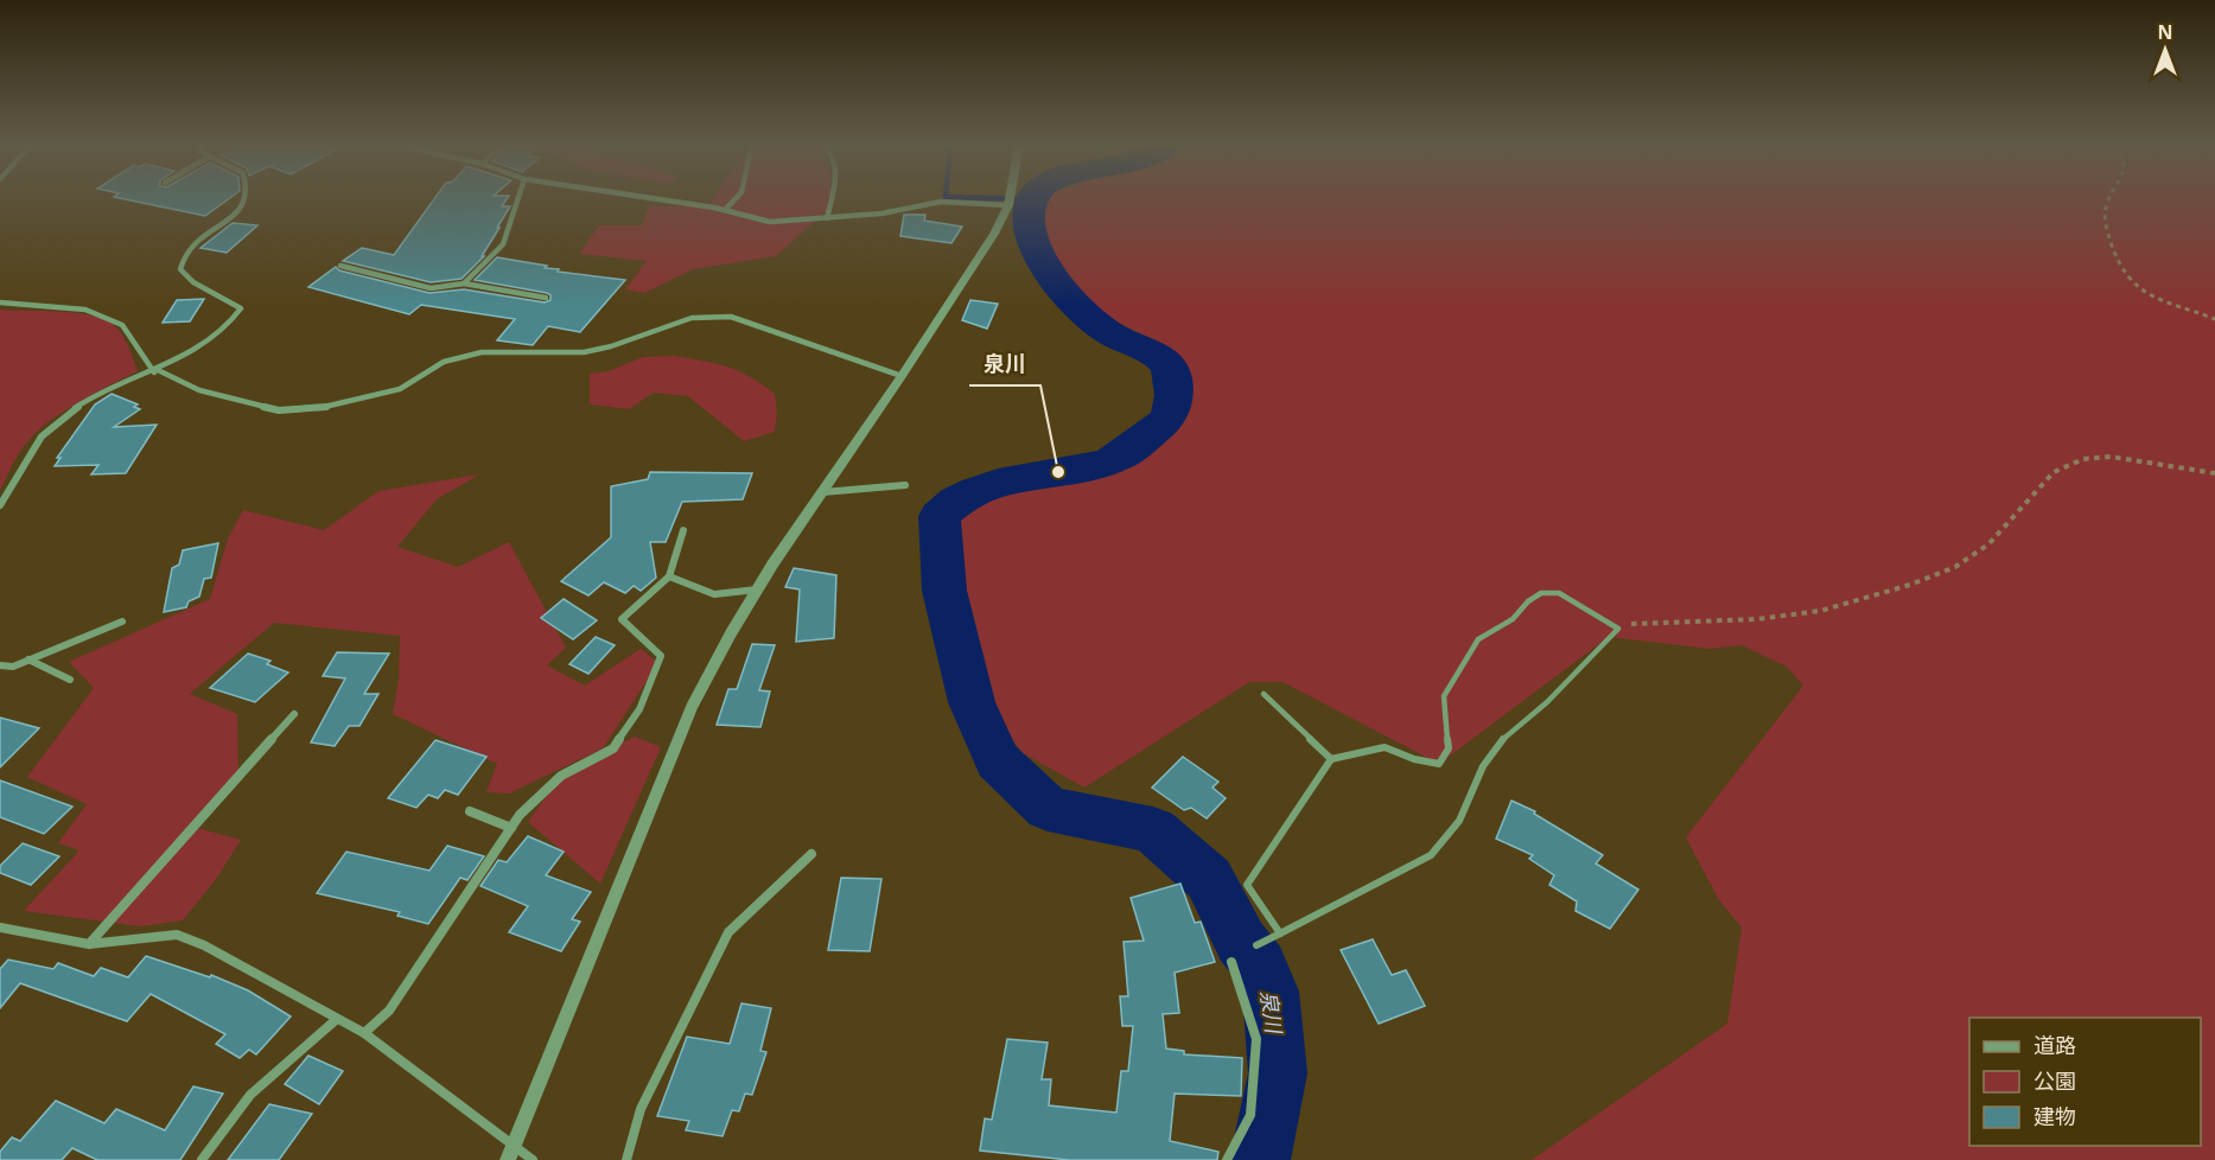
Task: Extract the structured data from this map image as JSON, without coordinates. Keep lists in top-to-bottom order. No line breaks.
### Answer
{"water":["泉川"],"places":["泉川"],"legend":["道路","公園","建物"],"north":"top"}
